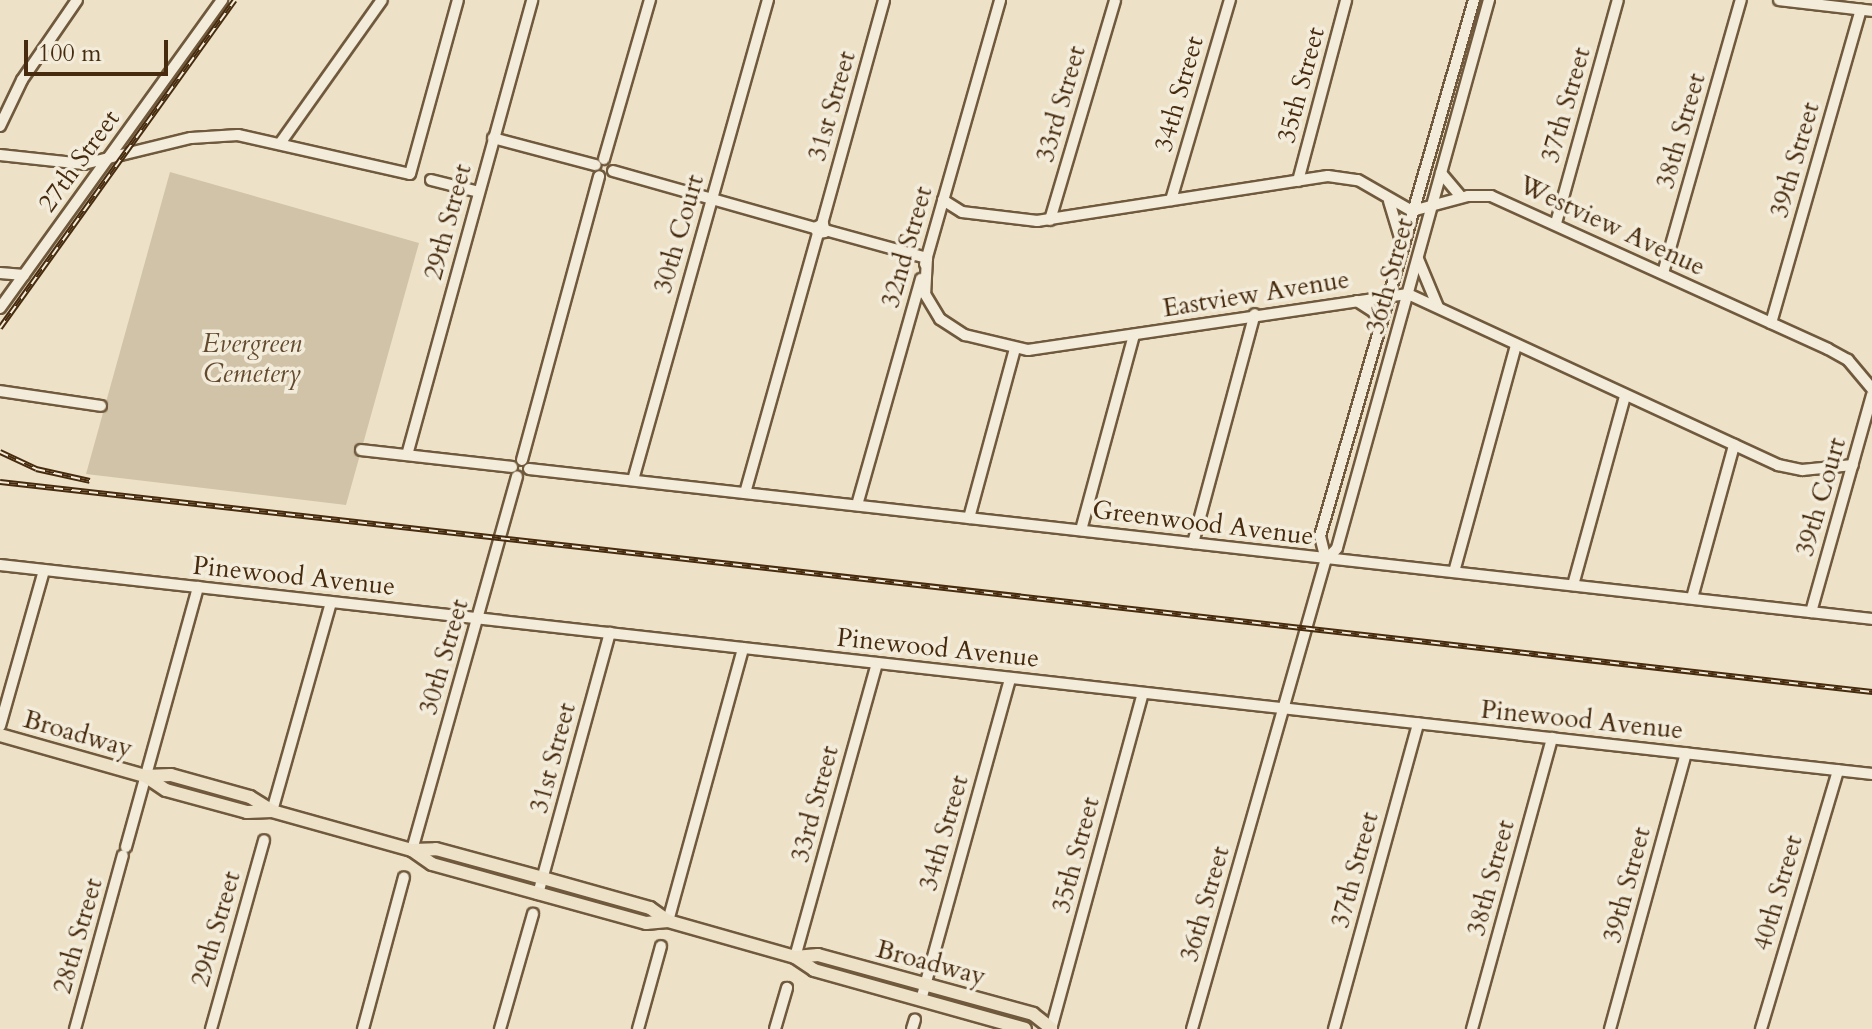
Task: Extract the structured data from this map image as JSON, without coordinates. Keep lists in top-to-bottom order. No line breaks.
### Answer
{"streets":{"main road":["Broadway"],"street":["35th Street","34th Street","33rd Street","37th Street","31st Street","38th Street","39th Street","27th Street","29th Street","Westview Avenue","30th Court","32nd Street","36th Street","Eastview Avenue","39th Court","Greenwood Avenue","Pinewood Avenue","30th Street","40th Street","28th Street"]},"crossings":[["35th Street","Westview Avenue"],["35th Street","Pinewood Avenue"],["35th Street","Broadway"],["34th Street","Westview Avenue"],["34th Street","Pinewood Avenue"],["34th Street","Broadway"],["33rd Street","Westview Avenue"],["33rd Street","Pinewood Avenue"],["33rd Street","Broadway"],["37th Street","Westview Avenue"],["37th Street","Pinewood Avenue"],["31st Street","Greenwood Avenue"],["31st Street","Pinewood Avenue"],["31st Street","Broadway"],["38th Street","Westview Avenue"],["38th Street","Pinewood Avenue"],["39th Street","Westview Avenue"],["39th Street","Pinewood Avenue"],["29th Street","Greenwood Avenue"],["Westview Avenue","32nd Street"],["Westview Avenue","36th Street"],["30th Court","Greenwood Avenue"],["32nd Street","Eastview Avenue"],["32nd Street","Greenwood Avenue"],["36th Street","Eastview Avenue"],["36th Street","Greenwood Avenue"],["36th Street","Pinewood Avenue"],["Eastview Avenue","39th Court"],["39th Court","Greenwood Avenue"],["Greenwood Avenue","30th Street"],["Pinewood Avenue","30th Street"],["Pinewood Avenue","40th Street"],["Pinewood Avenue","28th Street"],["30th Street","Broadway"],["Broadway","28th Street"]],"parks":["Evergreen Cemetery"],"scale_bar":"100 m"}
